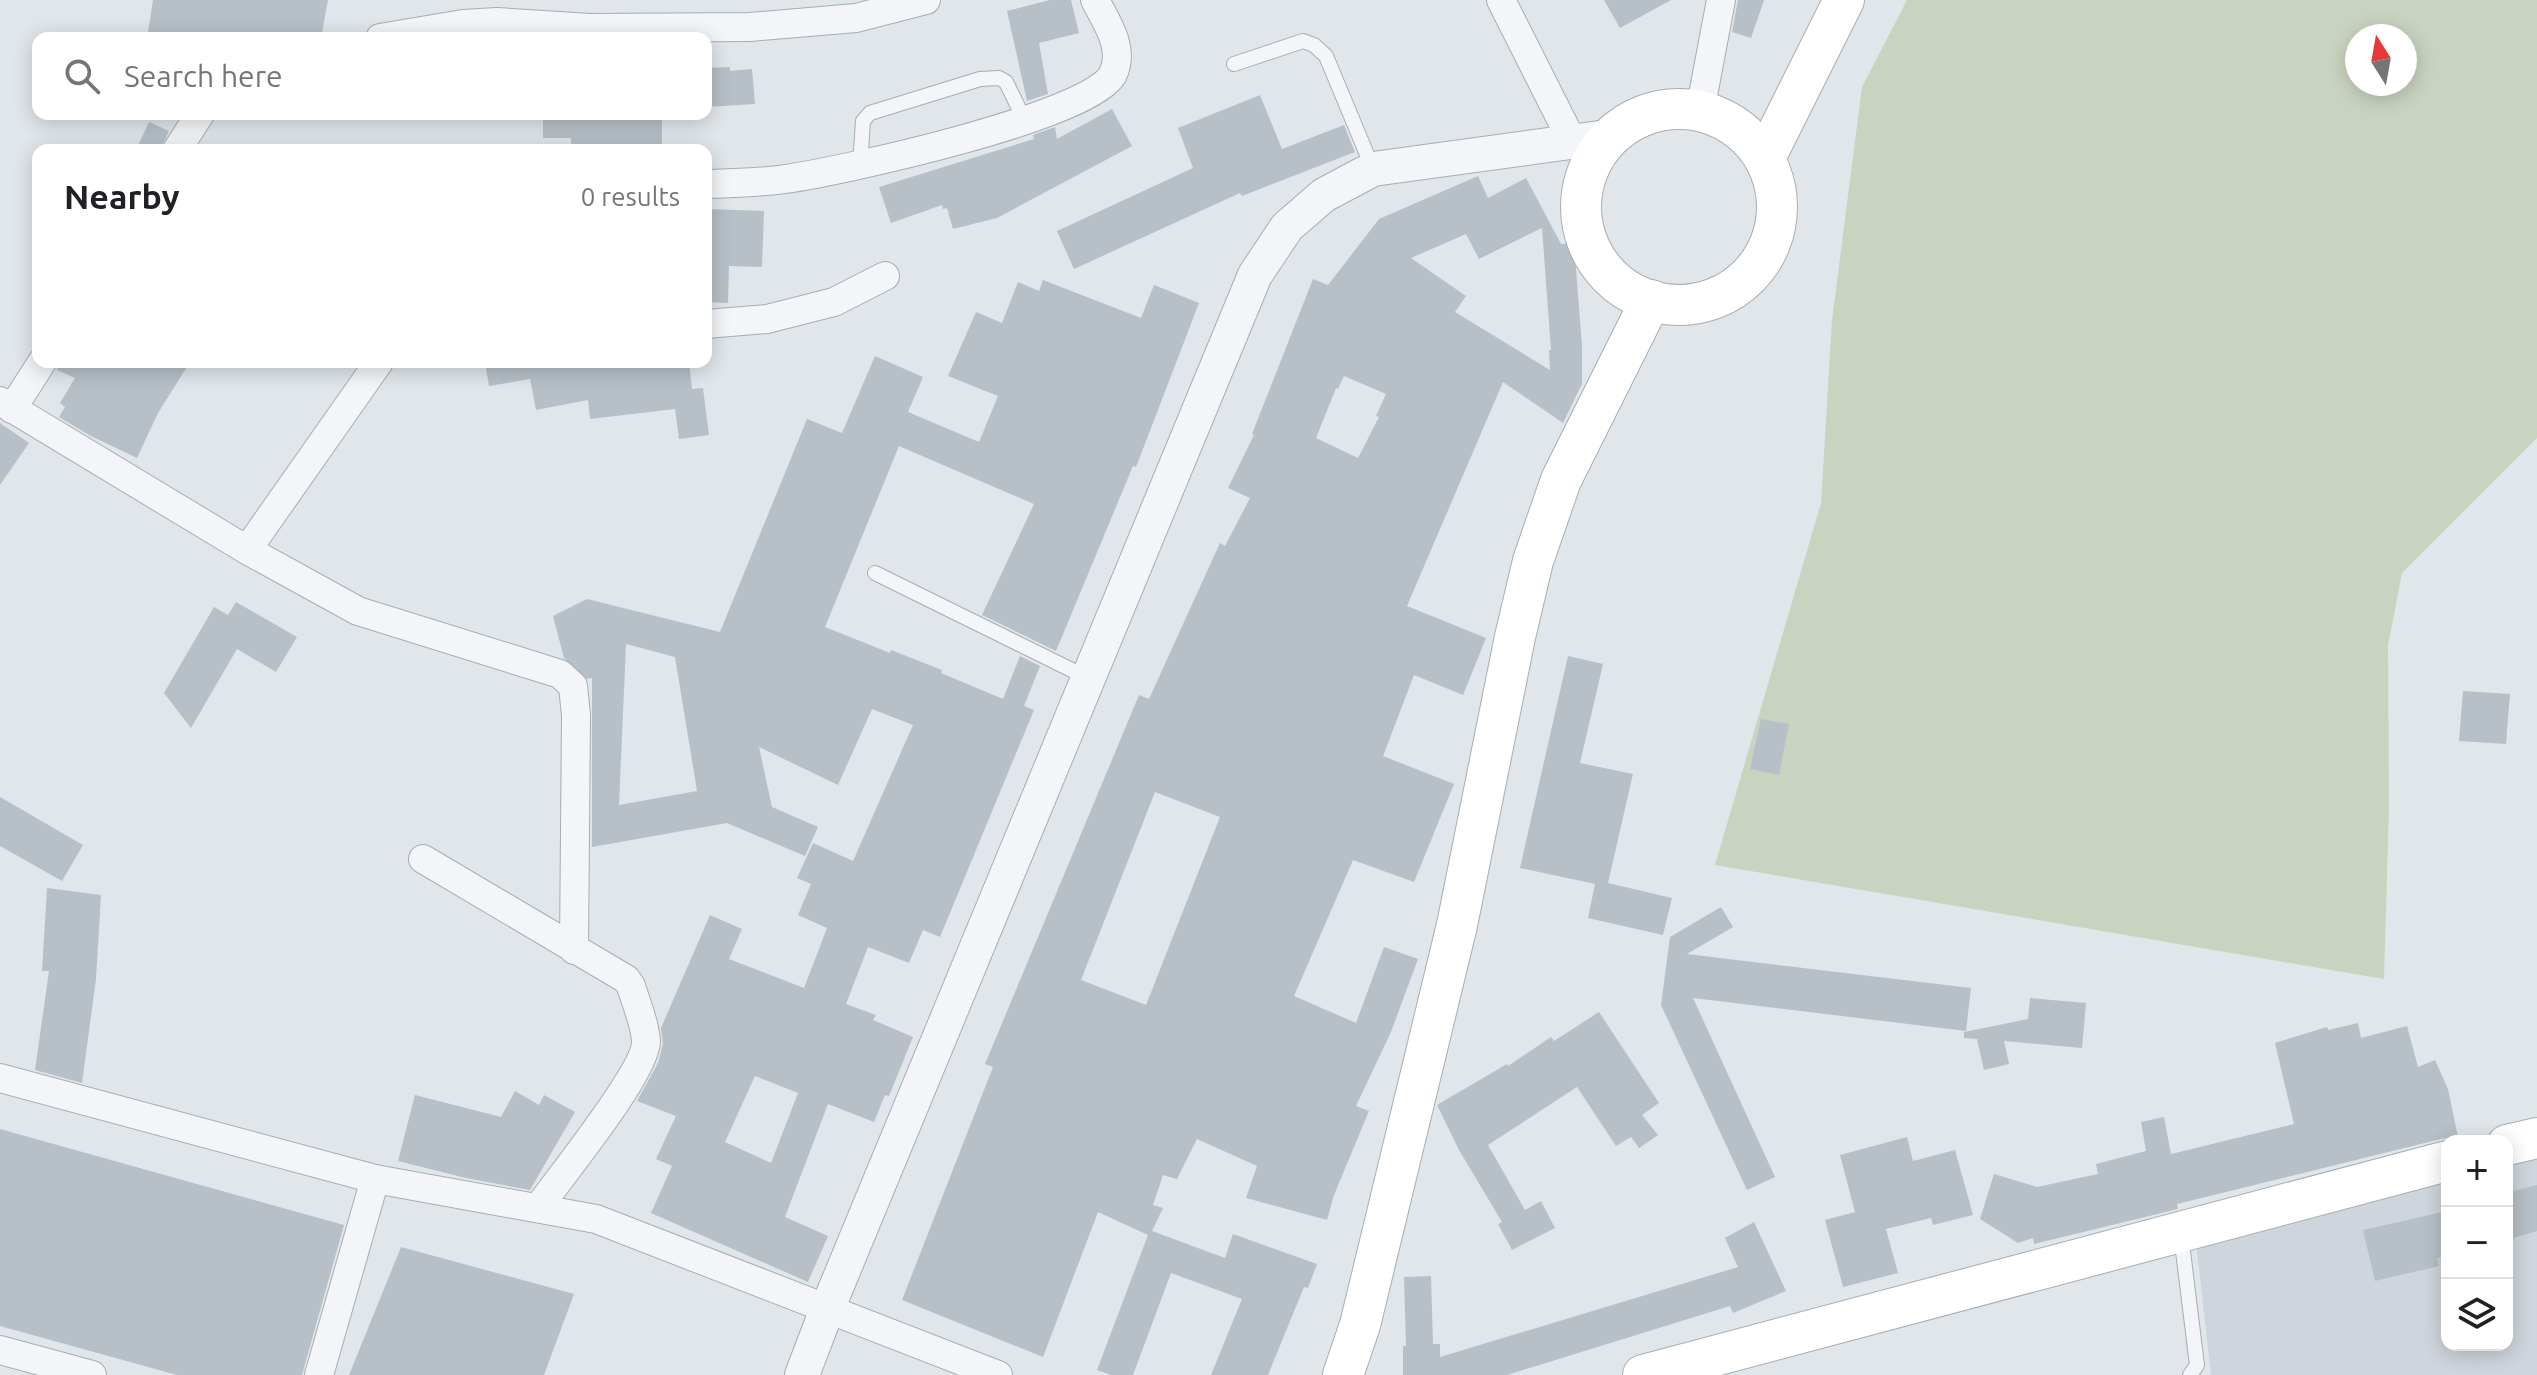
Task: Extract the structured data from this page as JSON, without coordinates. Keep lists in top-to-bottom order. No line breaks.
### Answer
{"north":"top","page":{"search":"Search here","heading":["Nearby","0 results"],"map_buttons":["+","−"]}}
